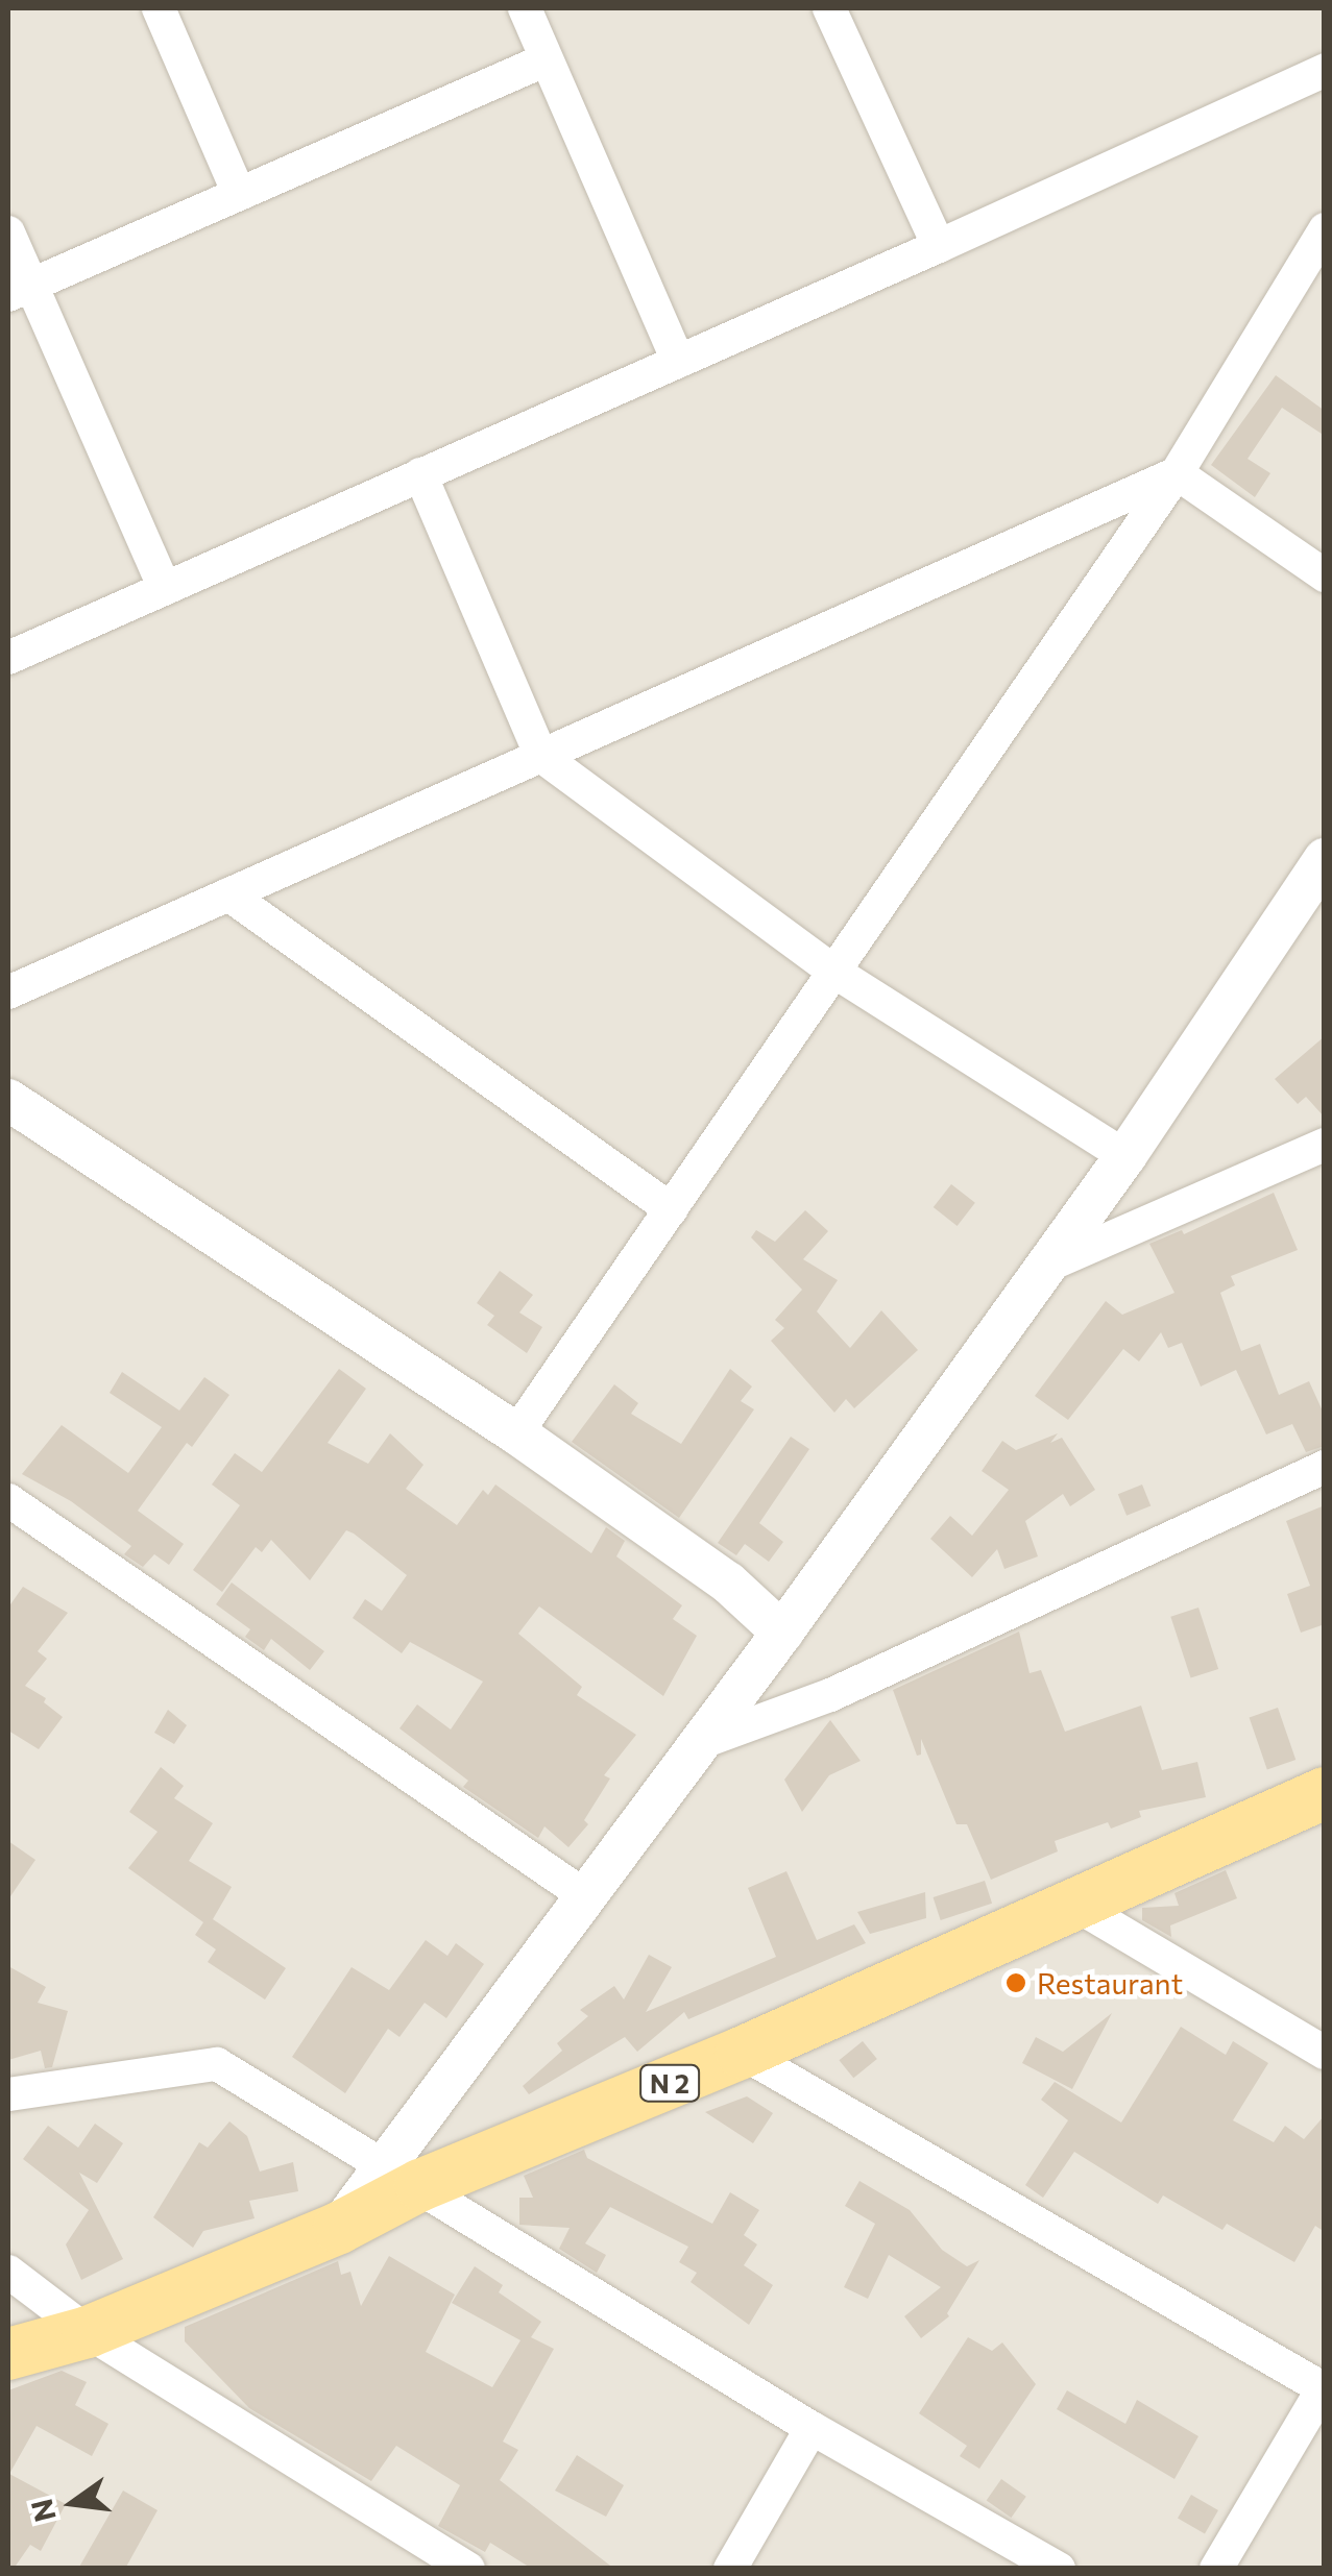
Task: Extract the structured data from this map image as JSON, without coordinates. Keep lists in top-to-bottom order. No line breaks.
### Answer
{"streets":{"main road":["N 2"]},"places":["Restaurant"],"north":"left"}
